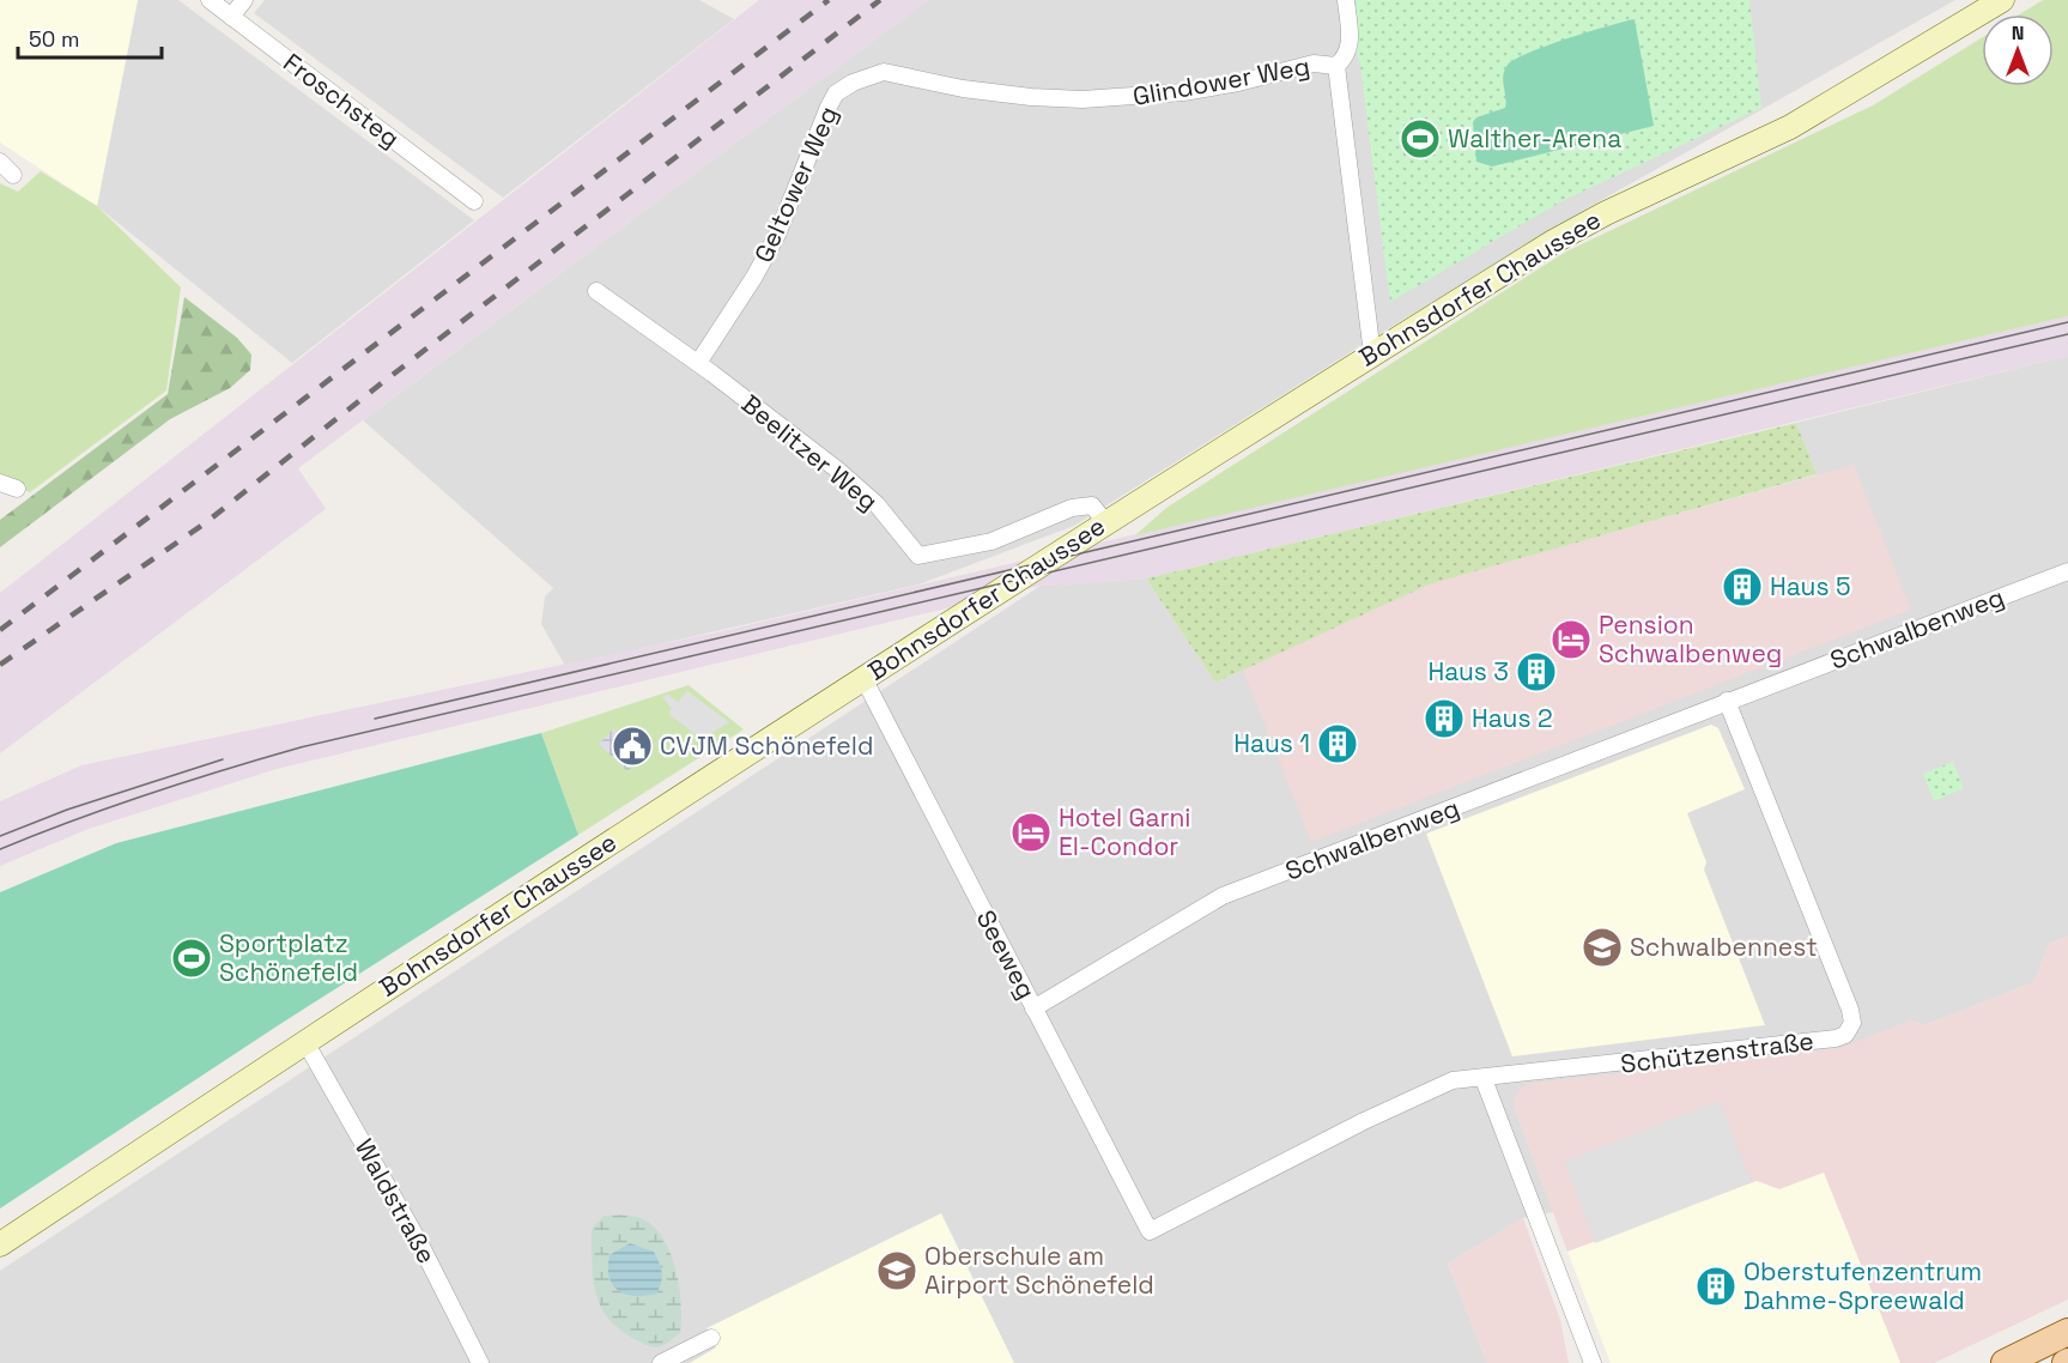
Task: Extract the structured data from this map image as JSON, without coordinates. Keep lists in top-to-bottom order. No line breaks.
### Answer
{"streets":{"street":["Glindower Weg","Froschsteg","Geltower Weg","Bohnsdorfer Chaussee","Beelitzer Weg","Schwalbenweg","Seeweg","Schützenstraße","Waldstraße"]},"crossings":[["Glindower Weg","Geltower Weg"],["Glindower Weg","Bohnsdorfer Chaussee"],["Geltower Weg","Beelitzer Weg"],["Bohnsdorfer Chaussee","Beelitzer Weg"],["Bohnsdorfer Chaussee","Seeweg"],["Bohnsdorfer Chaussee","Waldstraße"],["Schwalbenweg","Seeweg"],["Schwalbenweg","Schützenstraße"],["Seeweg","Schützenstraße"]],"places":{"sports":["Walther-Arena","Sportplatz Schönefeld"],"building":["Haus 5","Haus 3","Haus 2","Haus 1","Oberstufenzentrum Dahme-Spreewald"],"hotel":["Pension Schwalbenweg","Hotel Garni El-Condor"],"public building":["CVJM Schönefeld"],"school or university":["Schwalbennest","Oberschule am Airport Schönefeld"]},"scale_bar":"50 m","north":"top"}
